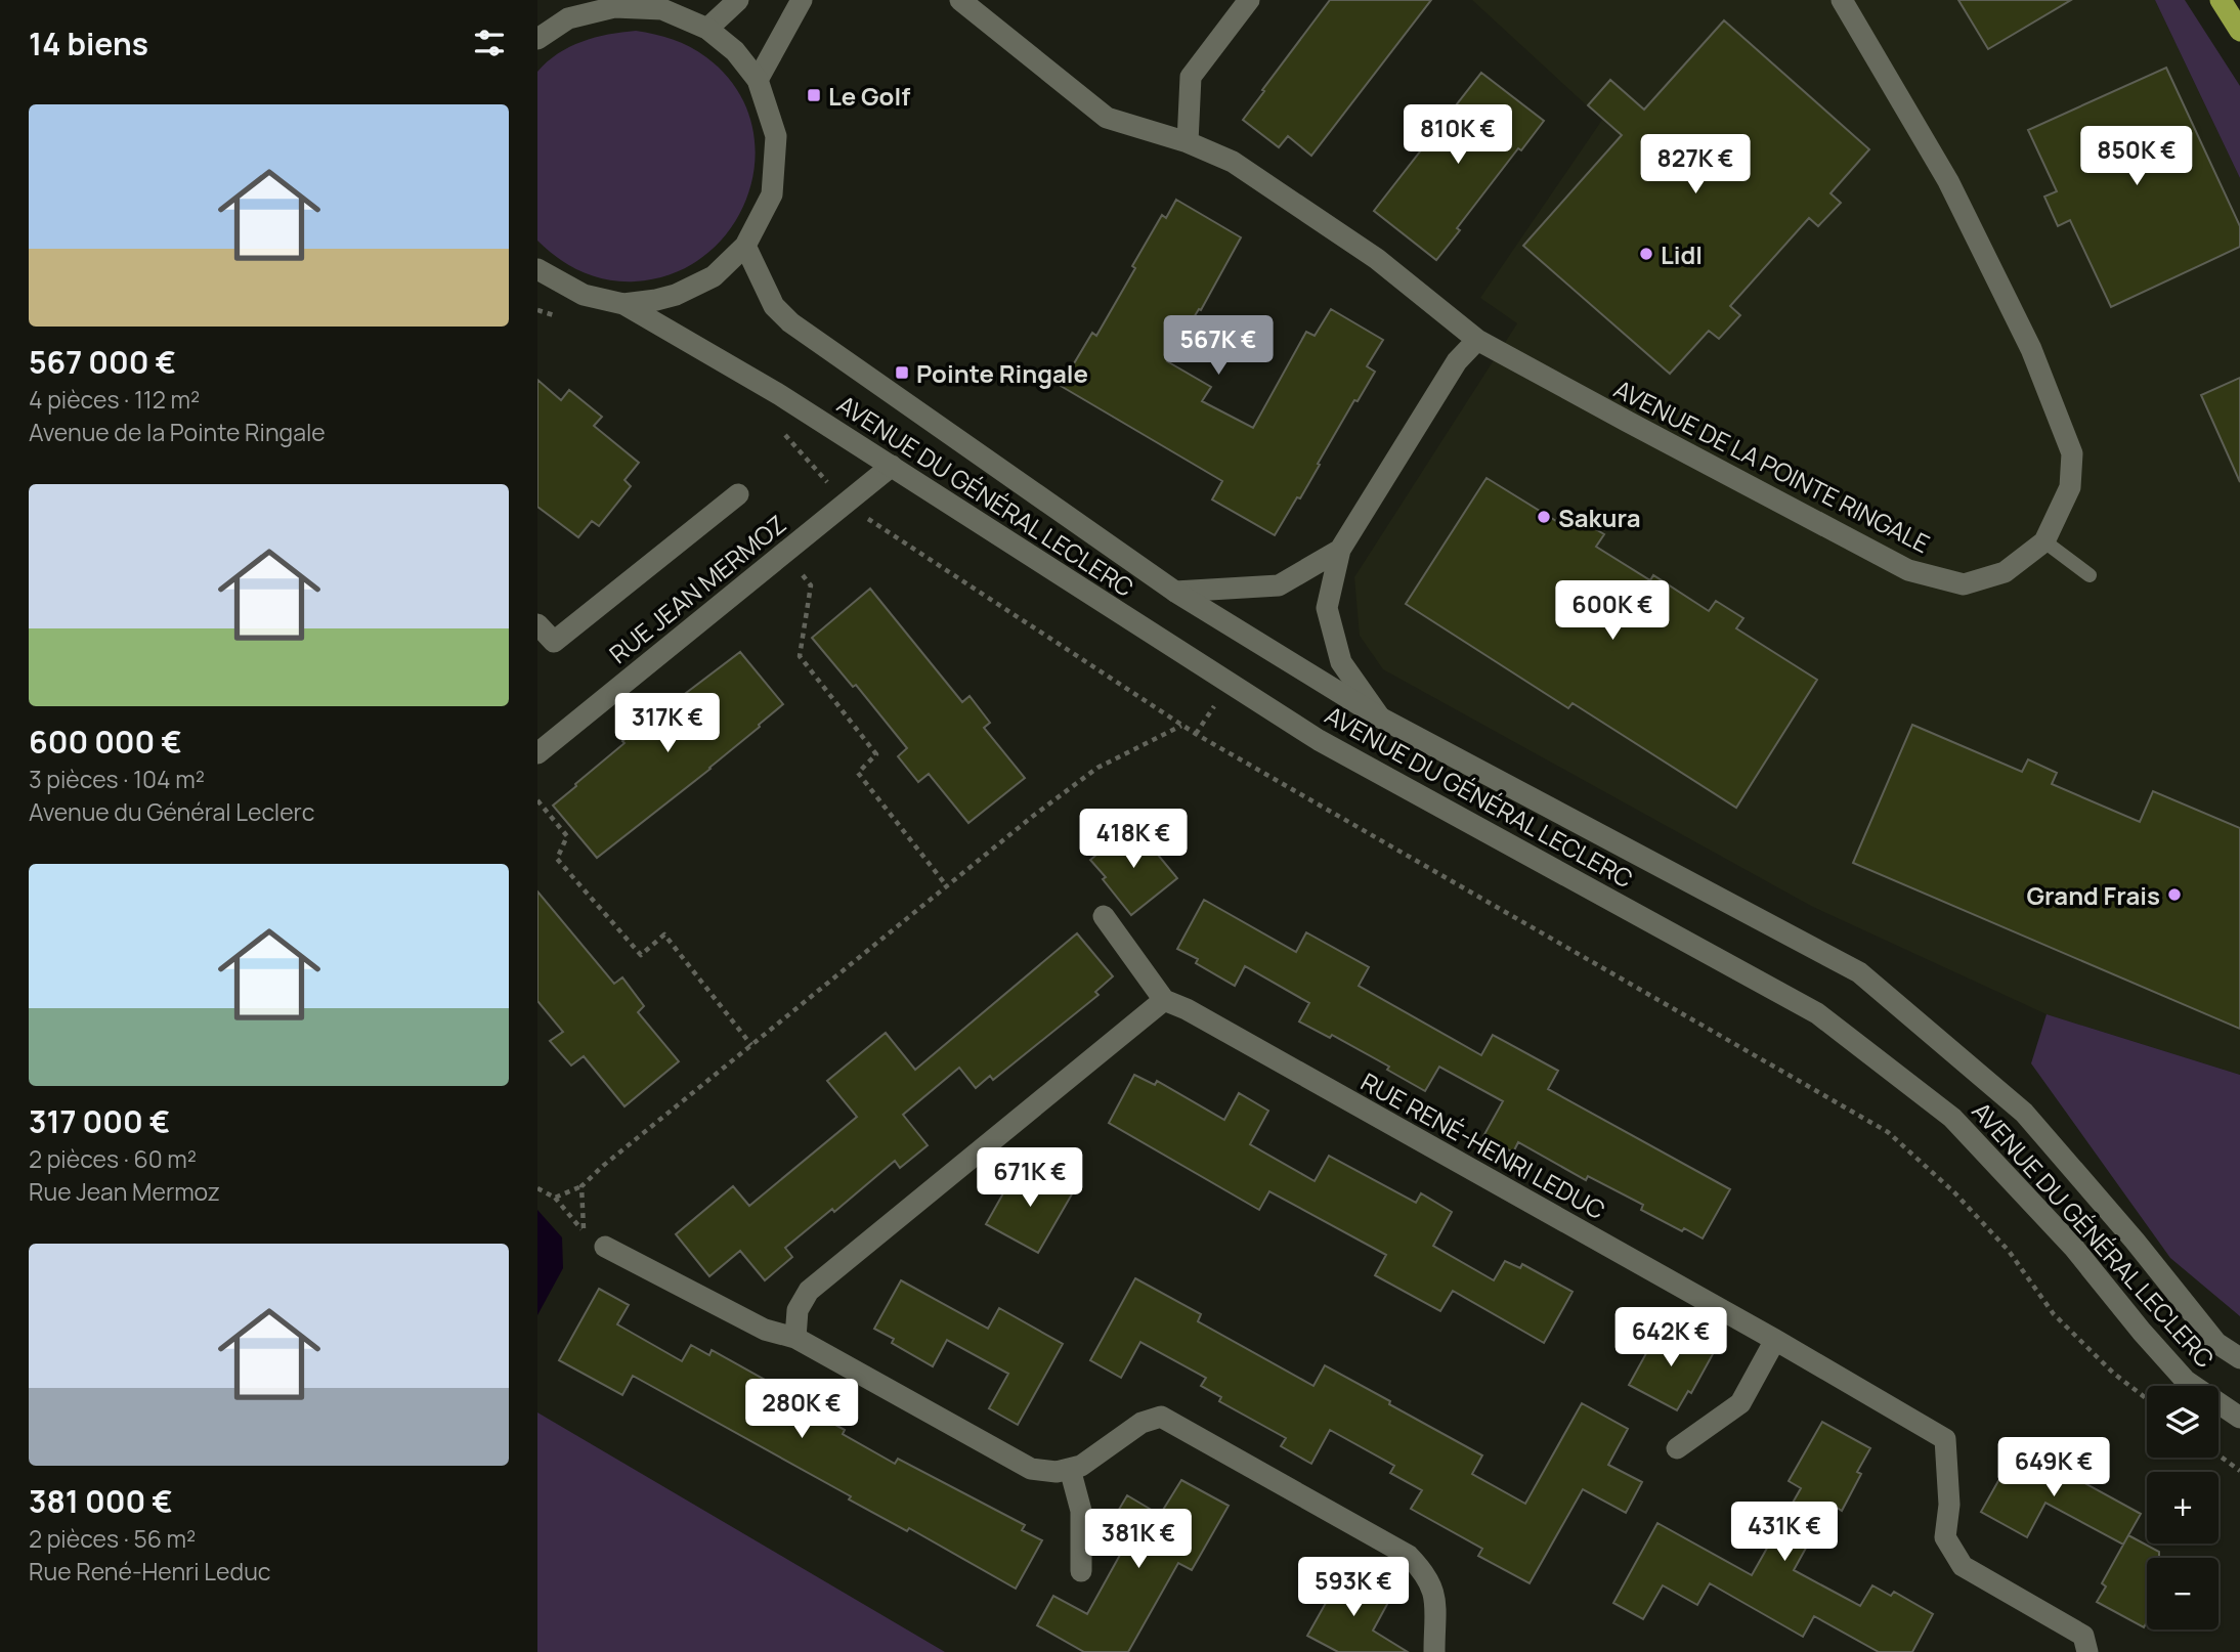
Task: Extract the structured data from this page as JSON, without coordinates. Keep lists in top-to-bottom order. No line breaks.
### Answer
{"streets":{"street":["AVENUE DE LA POINTE RINGALE","AVENUE DU GÉNÉRAL LECLERC","RUE JEAN MERMOZ","RUE RENÉ-HENRI LEDUC"]},"crossings":[["AVENUE DU GÉNÉRAL LECLERC","RUE JEAN MERMOZ"]],"places":{"transit":["Le Golf","Pointe Ringale"],"other":["Lidl","Sakura","Grand Frais"]},"page":{"heading":"14 biens","list":[{"name":"567 000 €","note":"4 pièces · 112 m² · Avenue de la Pointe Ringale"},{"name":"600 000 €","note":"3 pièces · 104 m² · Avenue du Général Leclerc"},{"name":"317 000 €","note":"2 pièces · 60 m² · Rue Jean Mermoz"},{"name":"381 000 €","note":"2 pièces · 56 m² · Rue René-Henri Leduc"}],"price":["810K €","850K €","827K €","567K €","600K €","317K €","418K €","671K €","642K €","280K €","649K €","431K €","381K €","593K €"],"map_buttons":["+","−"]}}
